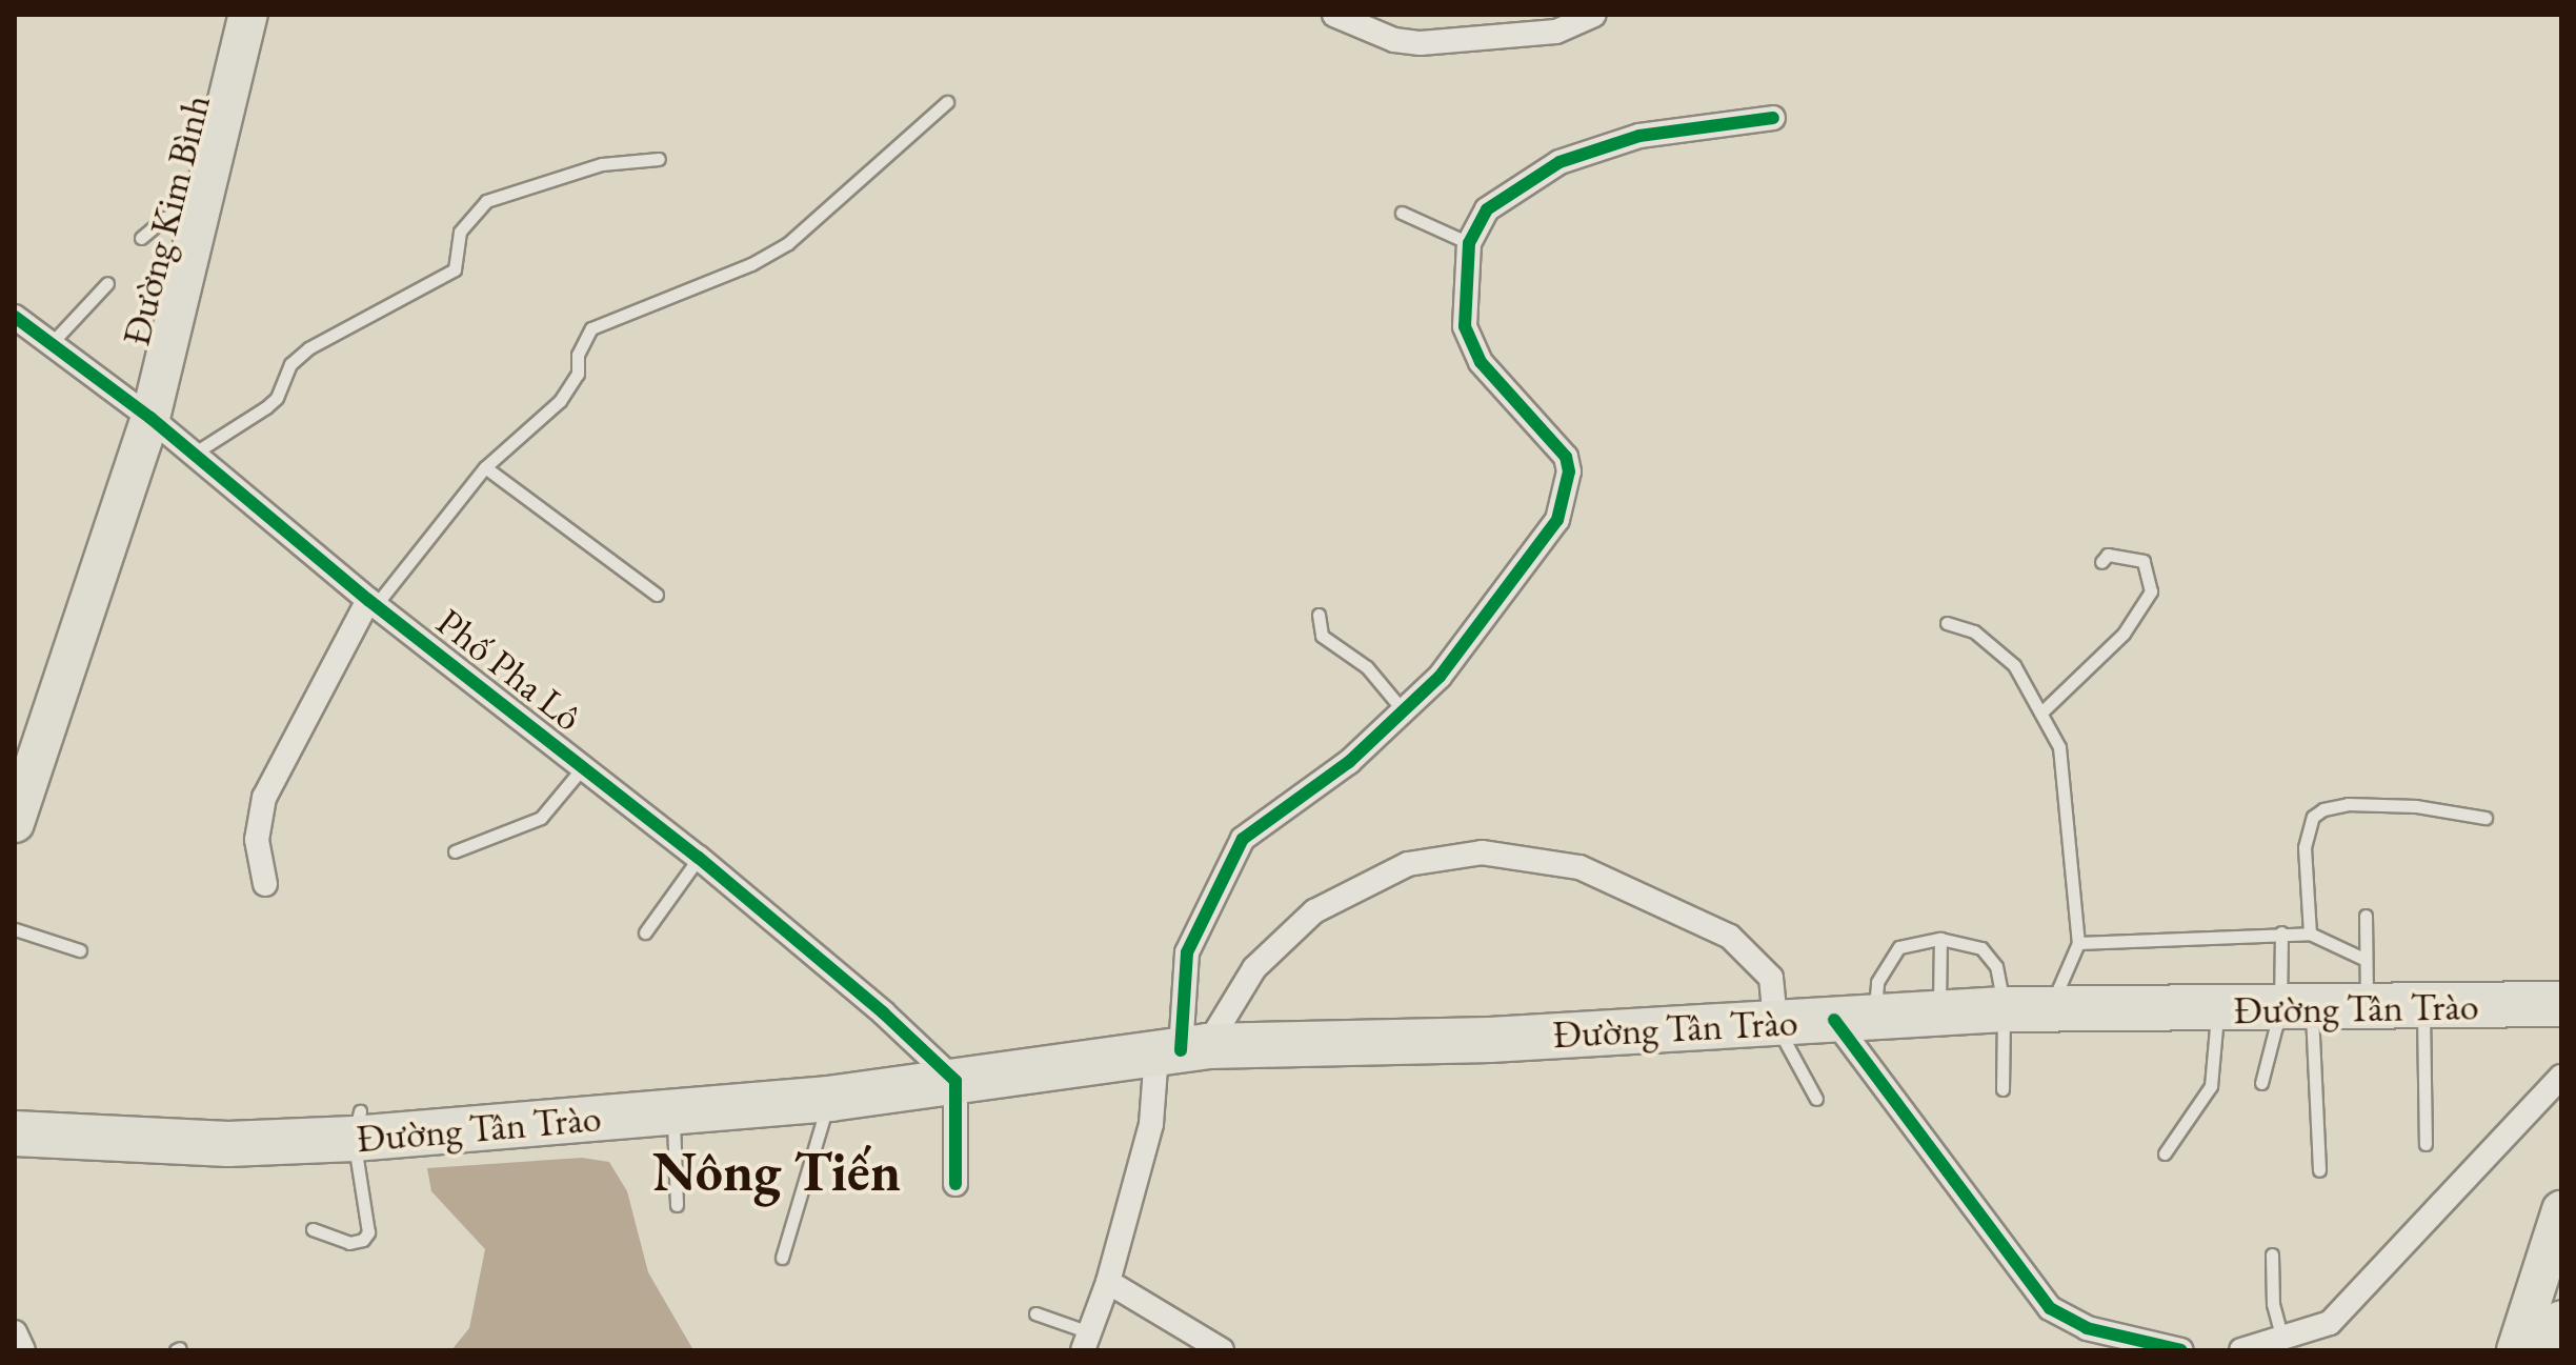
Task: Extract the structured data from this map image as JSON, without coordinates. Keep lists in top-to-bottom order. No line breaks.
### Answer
{"streets":{"highway":["Đường Tân Trào"],"main road":["Đường Kim Bình"],"street":["Phố Pha Lô"]},"crossings":[["Đường Kim Bình","Phố Pha Lô"],["Phố Pha Lô","Đường Tân Trào"]],"districts":["Nông Tiến"]}
